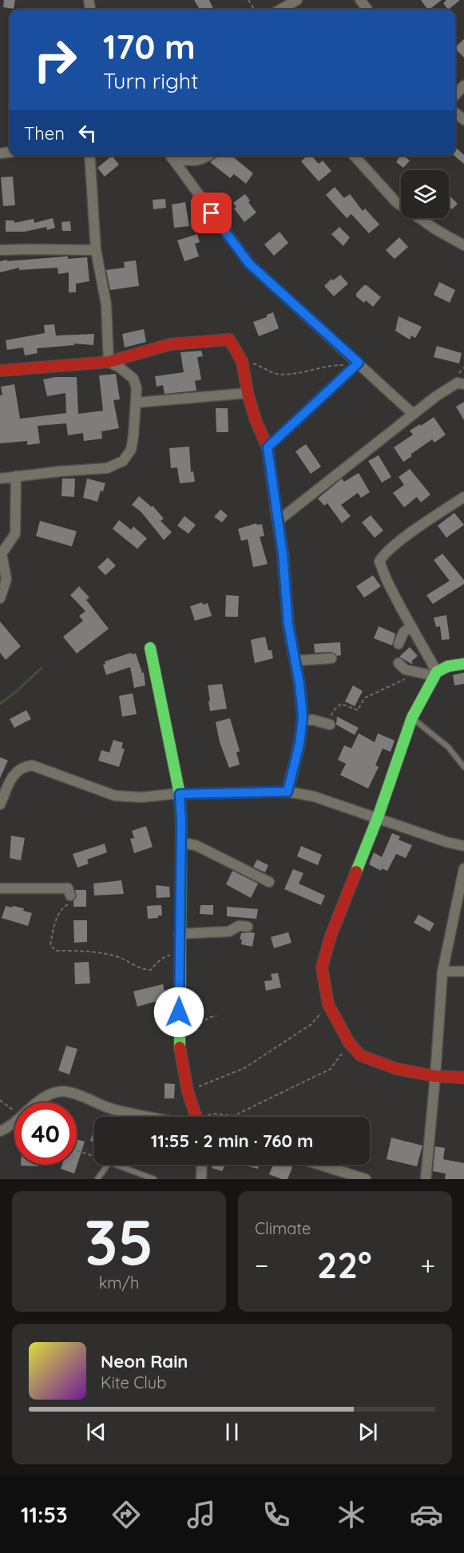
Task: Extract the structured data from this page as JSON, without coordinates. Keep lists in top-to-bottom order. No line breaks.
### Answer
{"page":{"turn":["170 m","Turn right"],"then":"Then","limit":"40","trip":"11:55 · 2 min · 760 m","tile":[["35","km/h"],"Climate"],"heat":["−","22°","+"],"song":["Neon Rain","Kite Club"],"tabs":"11:53"}}
